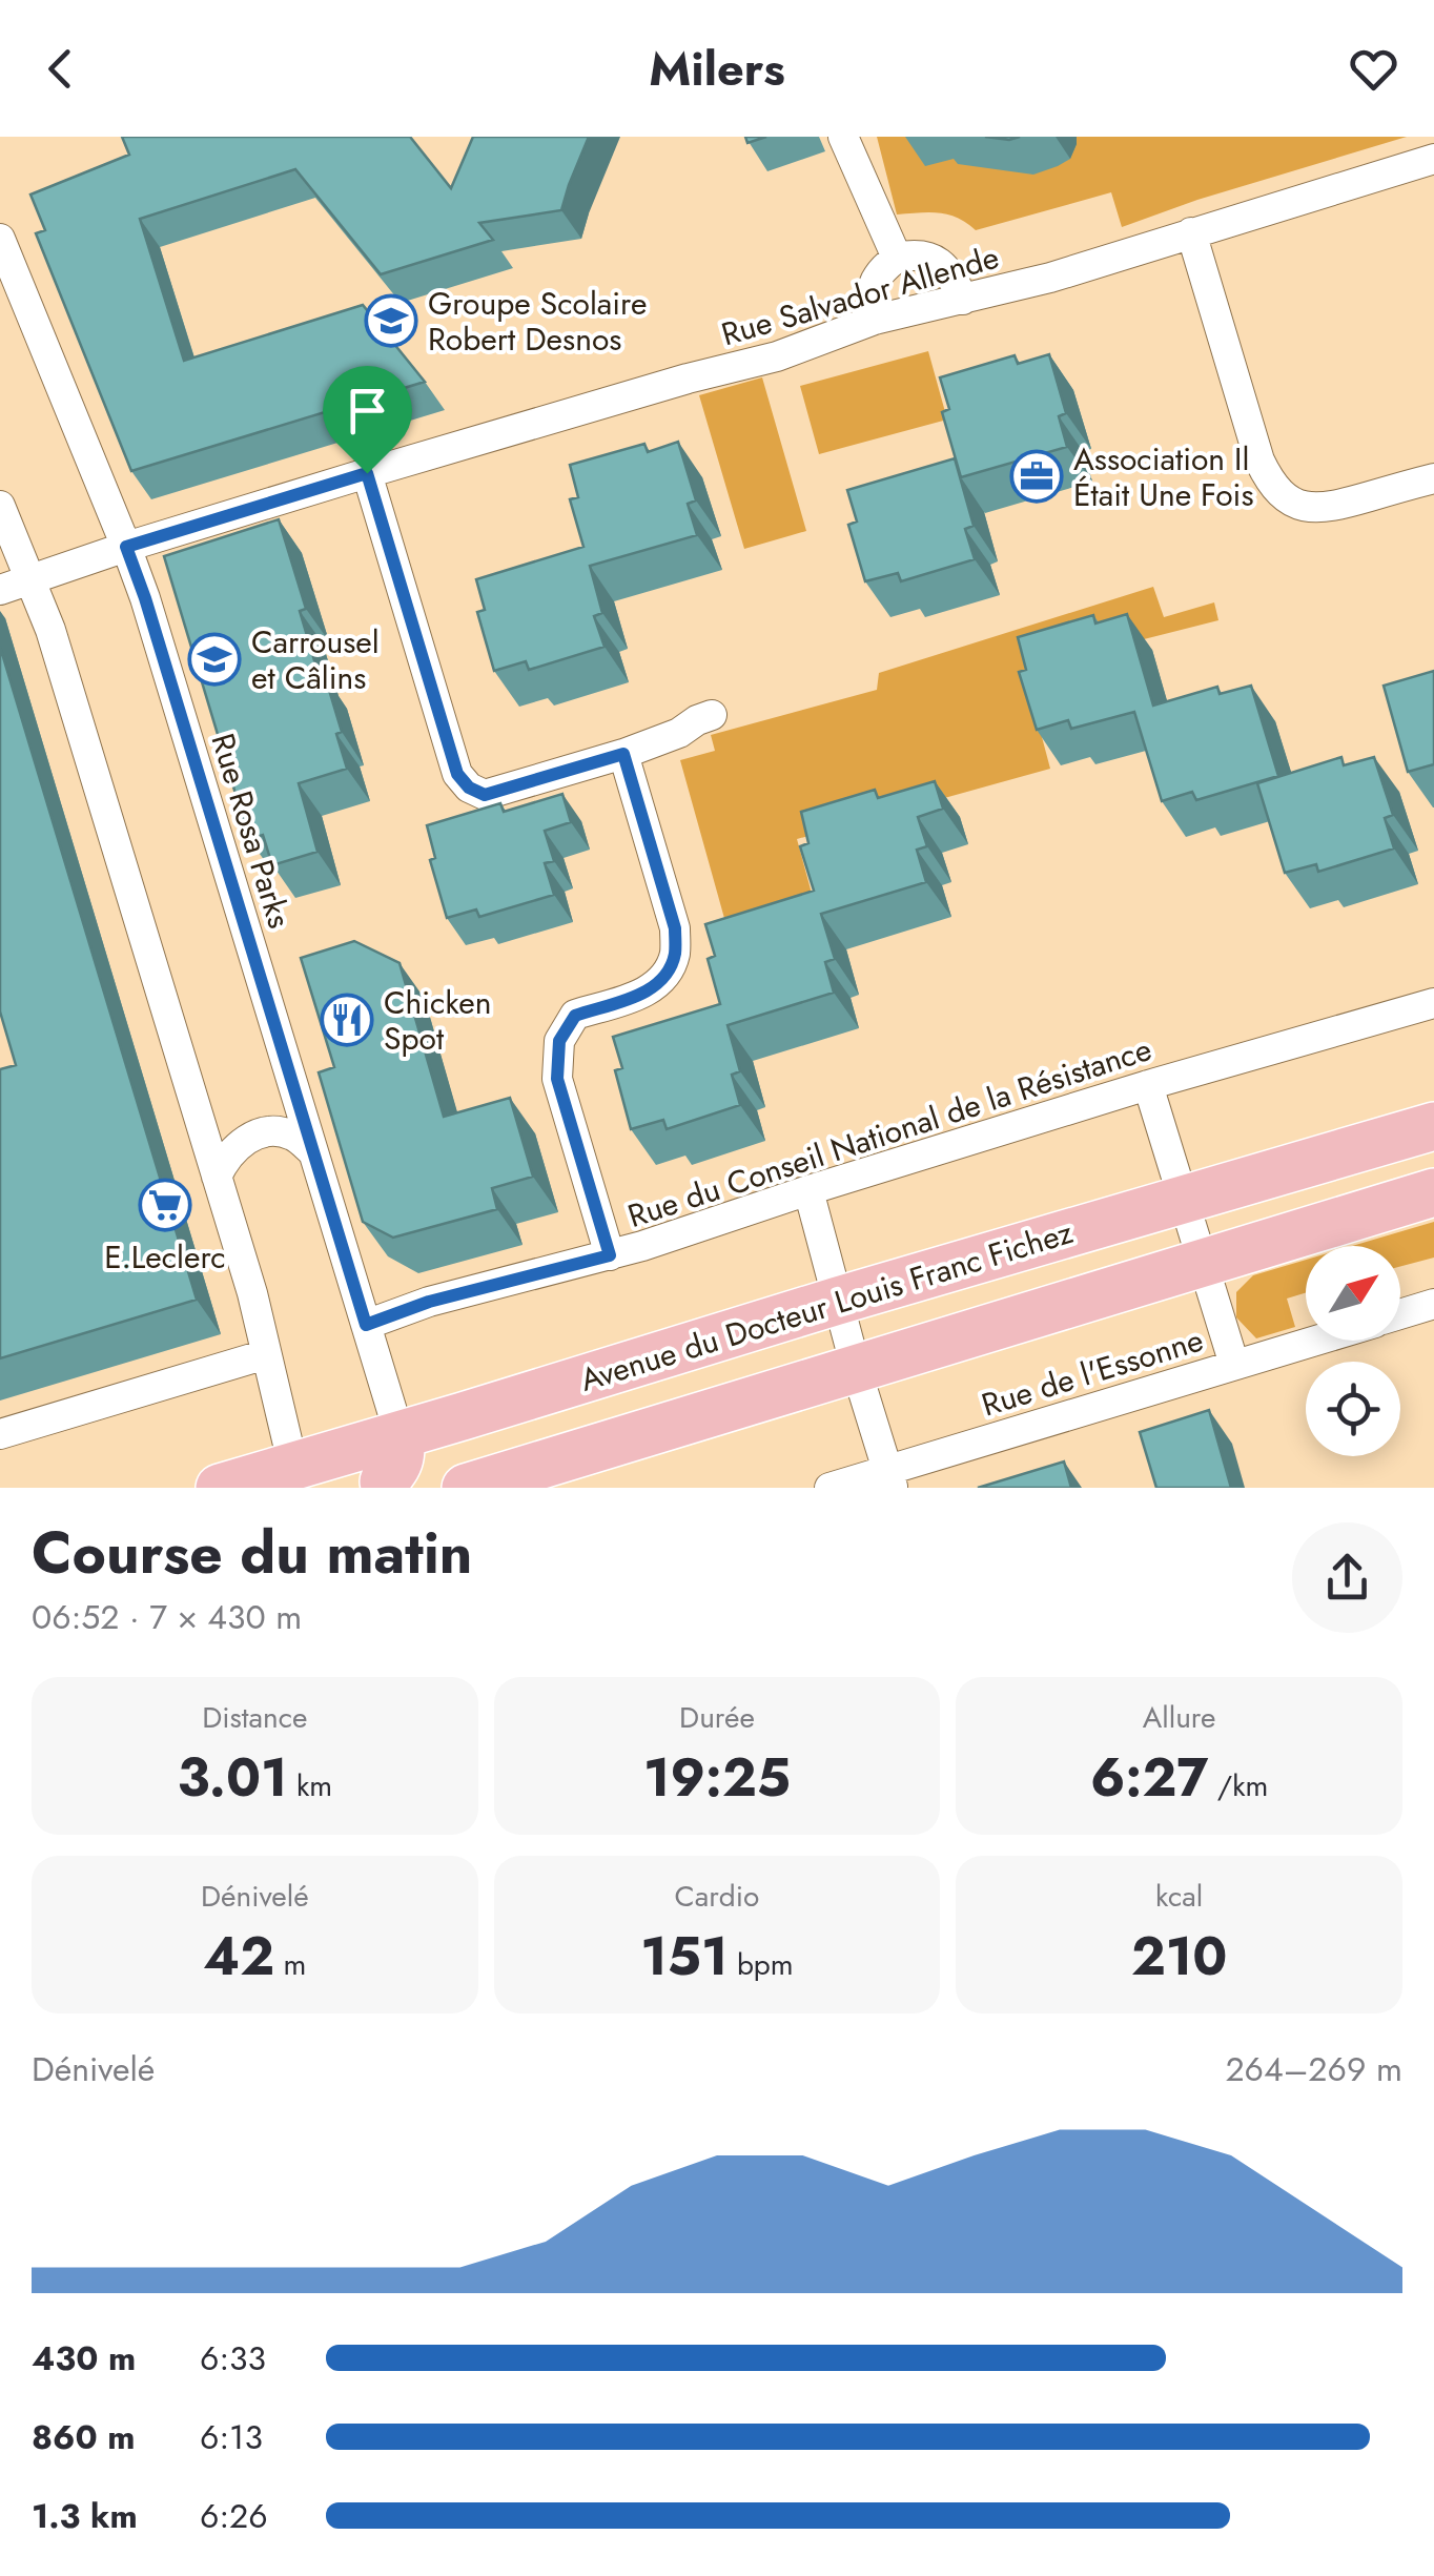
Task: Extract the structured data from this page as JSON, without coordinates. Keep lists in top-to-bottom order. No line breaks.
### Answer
{"streets":{"main road":["Avenue du Docteur Louis Franc Fichez"],"street":["Rue Salvador Allende","Rue Rosa Parks","Rue du Conseil National de la Résistance","Rue de l'Essonne"]},"crossings":[["Rue Salvador Allende","Rue Rosa Parks"],["Rue Rosa Parks","Rue du Conseil National de la Résistance"],["Rue Rosa Parks","Avenue du Docteur Louis Franc Fichez"]],"places":{"school or university":["Groupe Scolaire Robert Desnos","Carrousel et Câlins"],"office":["Association Il Était Une Fois"],"restaurant":["Chicken Spot"],"supermarket":["E.Leclerc"]},"north":"top right","page":{"header":"Milers","heading":["Course du matin","06:52 · 7 × 430 m"],"stats":[["Distance","3.01 km"],["Durée","19:25"],["Allure","6:27 /km"],["Dénivelé","42 m"],["Cardio","151 bpm"],["kcal","210"]],"chart":["Dénivelé","264–269 m"],"list":[{"name":"430 m","note":"6:33"},{"name":"860 m","note":"6:13"},{"name":"1.3 km","note":"6:26"}]}}
